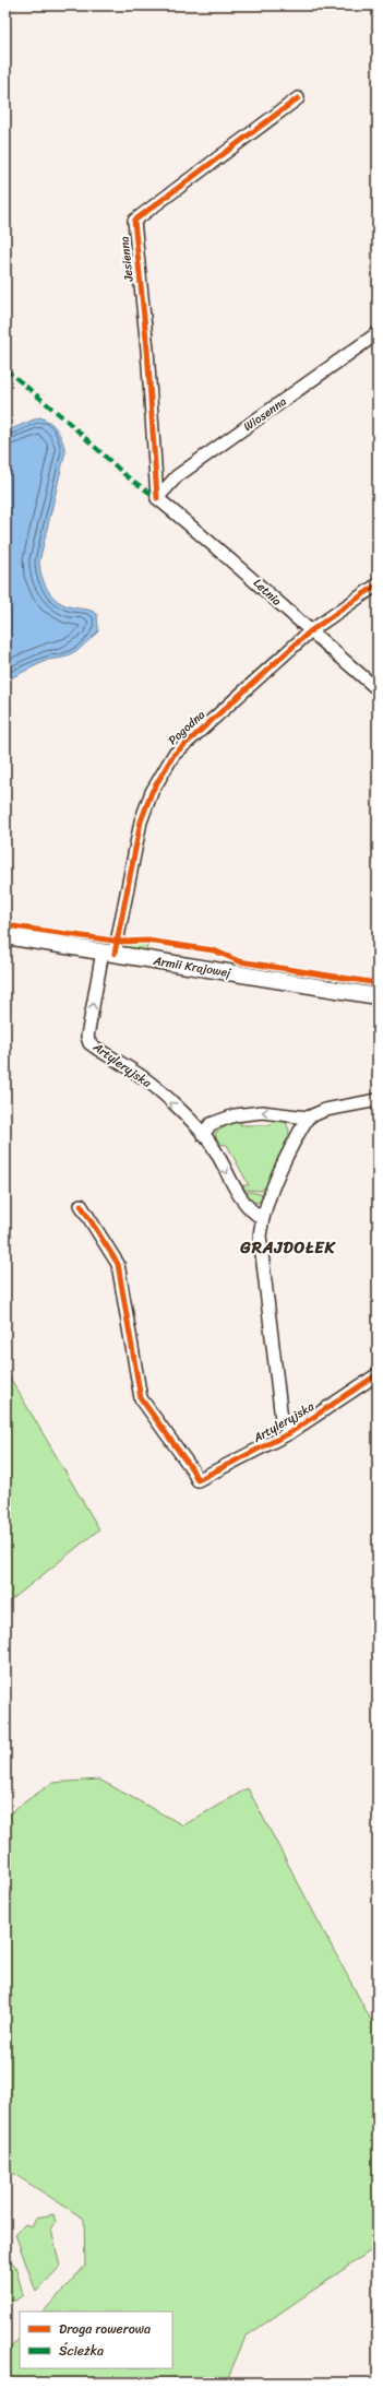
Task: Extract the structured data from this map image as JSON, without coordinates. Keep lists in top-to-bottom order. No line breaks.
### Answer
{"streets":{"street":["Jesienna","Wiosenna","Letnia","Pogodna","Armii Krajowej","Artyleryjska"]},"crossings":[["Jesienna","Wiosenna"],["Jesienna","Letnia"],["Wiosenna","Letnia"],["Letnia","Pogodna"],["Pogodna","Armii Krajowej"],["Pogodna","Artyleryjska"],["Armii Krajowej","Artyleryjska"]],"districts":["GRAJDOŁEK"],"legend":["Droga rowerowa","Ścieżka"]}
